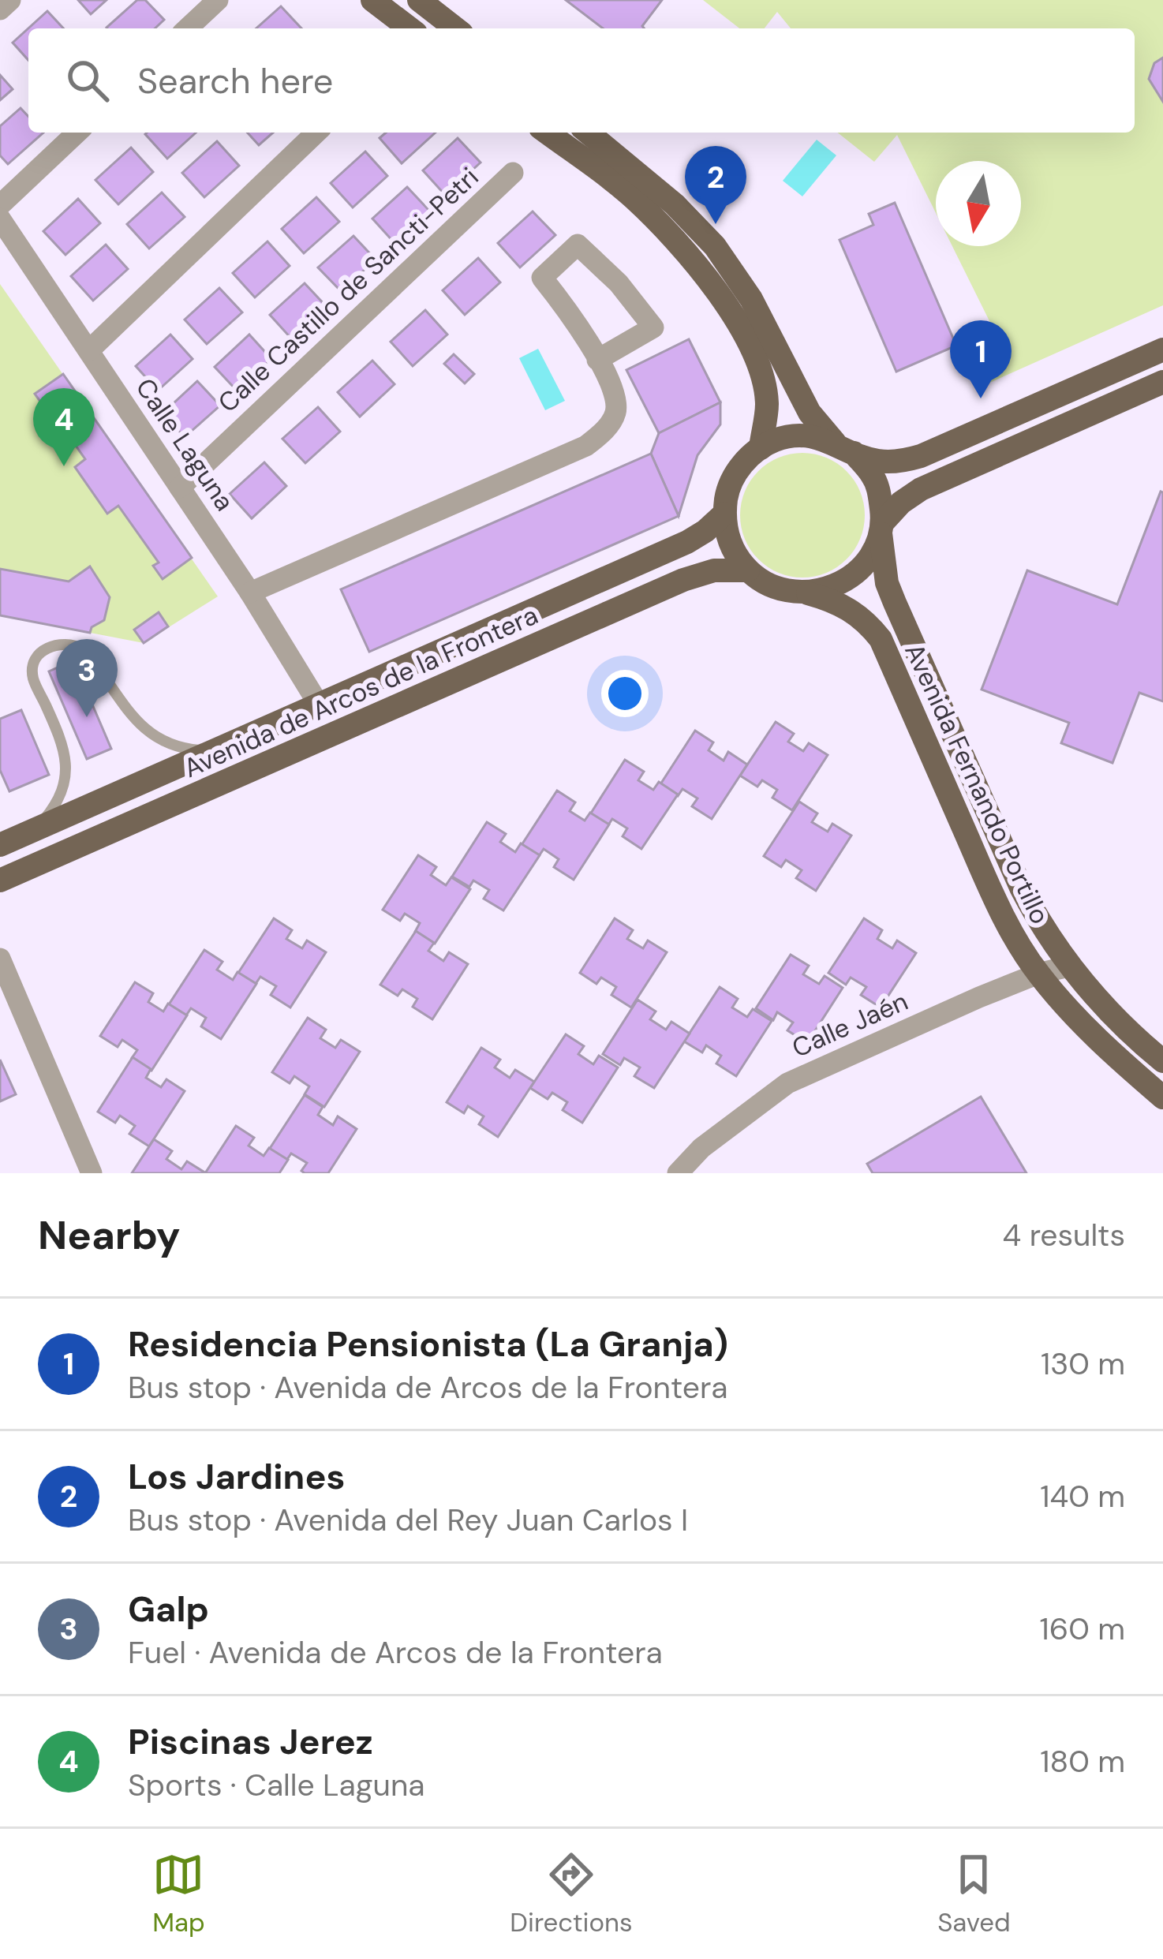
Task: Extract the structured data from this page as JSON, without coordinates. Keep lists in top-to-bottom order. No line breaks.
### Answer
{"streets":{"main road":["Avenida de Arcos de la Frontera","Avenida Fernando Portillo"],"street":["Calle Castillo de Sancti-Petri","Calle Laguna","Calle Jaén"]},"crossings":[["Calle Castillo de Sancti-Petri","Calle Laguna"],["Calle Laguna","Avenida de Arcos de la Frontera"],["Avenida de Arcos de la Frontera","Avenida Fernando Portillo"],["Avenida Fernando Portillo","Calle Jaén"]],"north":"bottom","page":{"search":"Search here","pins":["2","1","4","3"],"heading":["Nearby","4 results"],"list":[{"mark":"1","name":"Residencia Pensionista (La Granja)","note":"Bus stop · Avenida de Arcos de la Frontera","value":"130 m"},{"mark":"2","name":"Los Jardines","note":"Bus stop · Avenida del Rey Juan Carlos I","value":"140 m"},{"mark":"3","name":"Galp","note":"Fuel · Avenida de Arcos de la Frontera","value":"160 m"},{"mark":"4","name":"Piscinas Jerez","note":"Sports · Calle Laguna","value":"180 m"}],"nav":["Map","Directions","Saved"]}}
